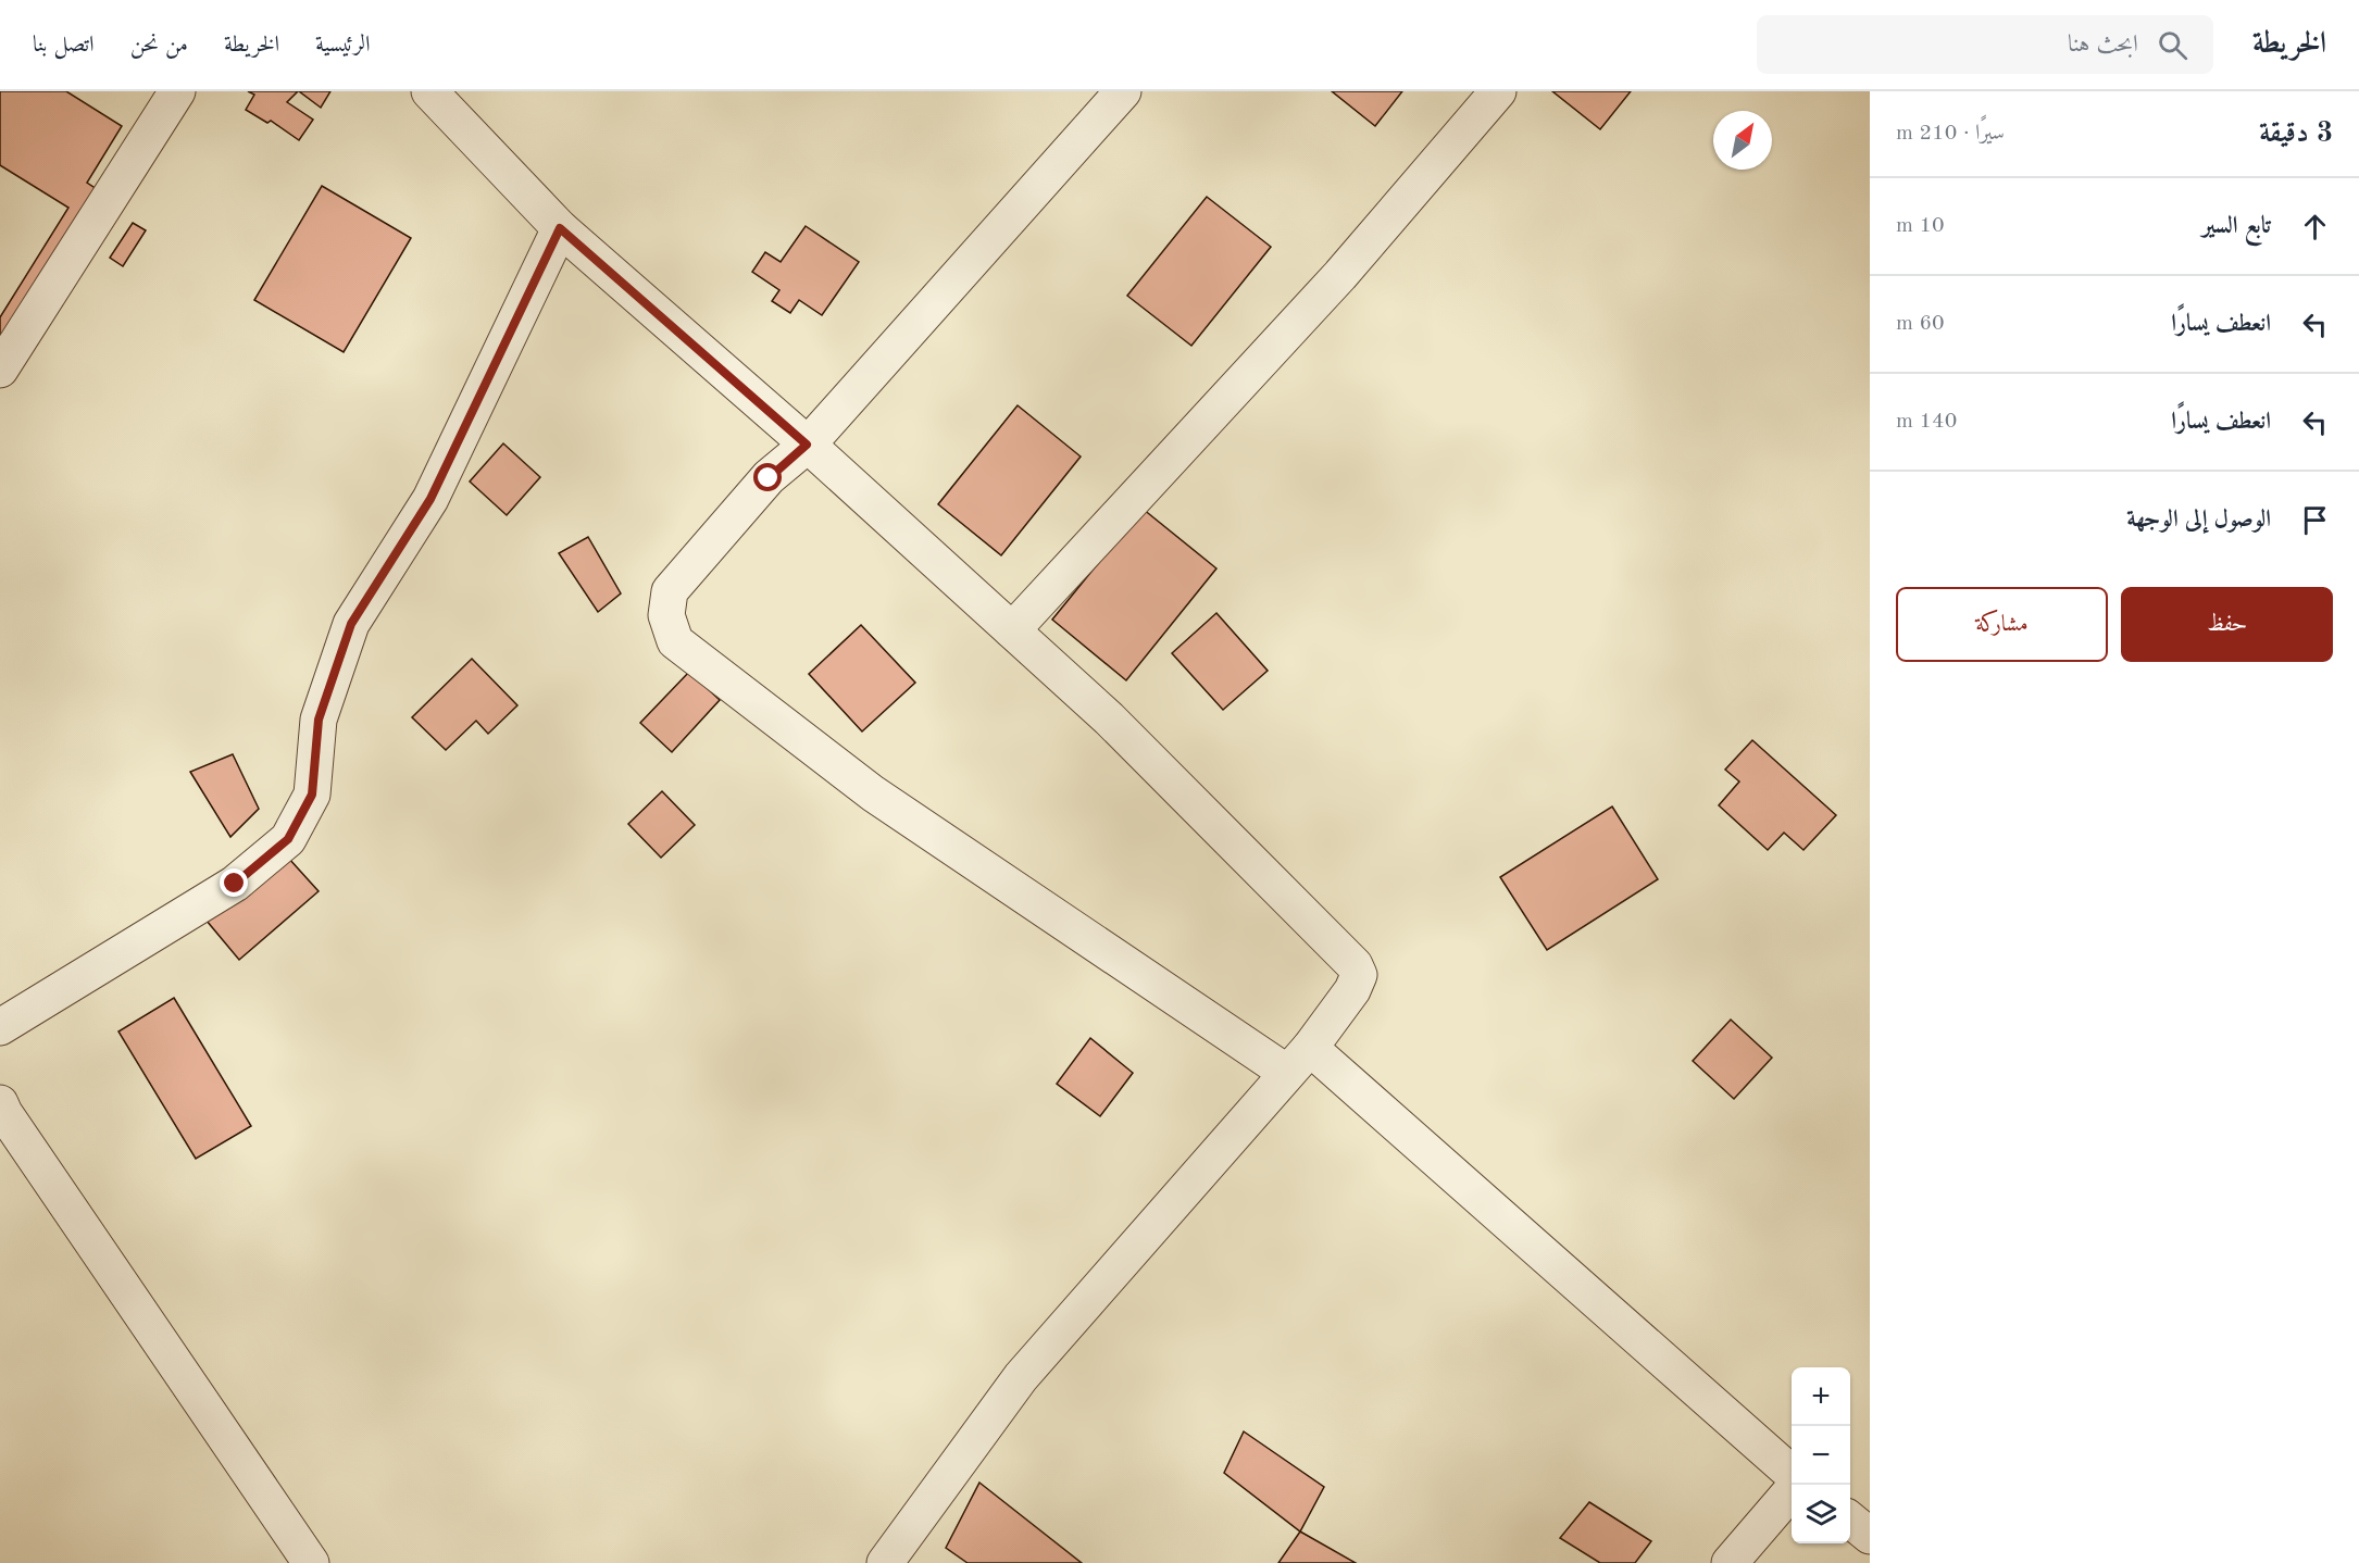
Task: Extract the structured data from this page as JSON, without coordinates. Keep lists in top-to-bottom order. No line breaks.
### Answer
{"north":"top right","page":{"header":"الخريطة","search":"ابحث هنا","nav":["الرئيسية","الخريطة","من نحن","اتصل بنا"],"heading":["3 دقيقة","سيرًا · 210 m"],"list":[["تابع السير","10 m"],["انعطف يسارًا","60 m"],["انعطف يسارًا","140 m"],"الوصول إلى الوجهة"],"buttons":["حفظ","مشاركة"],"map_buttons":["+","−"]}}
